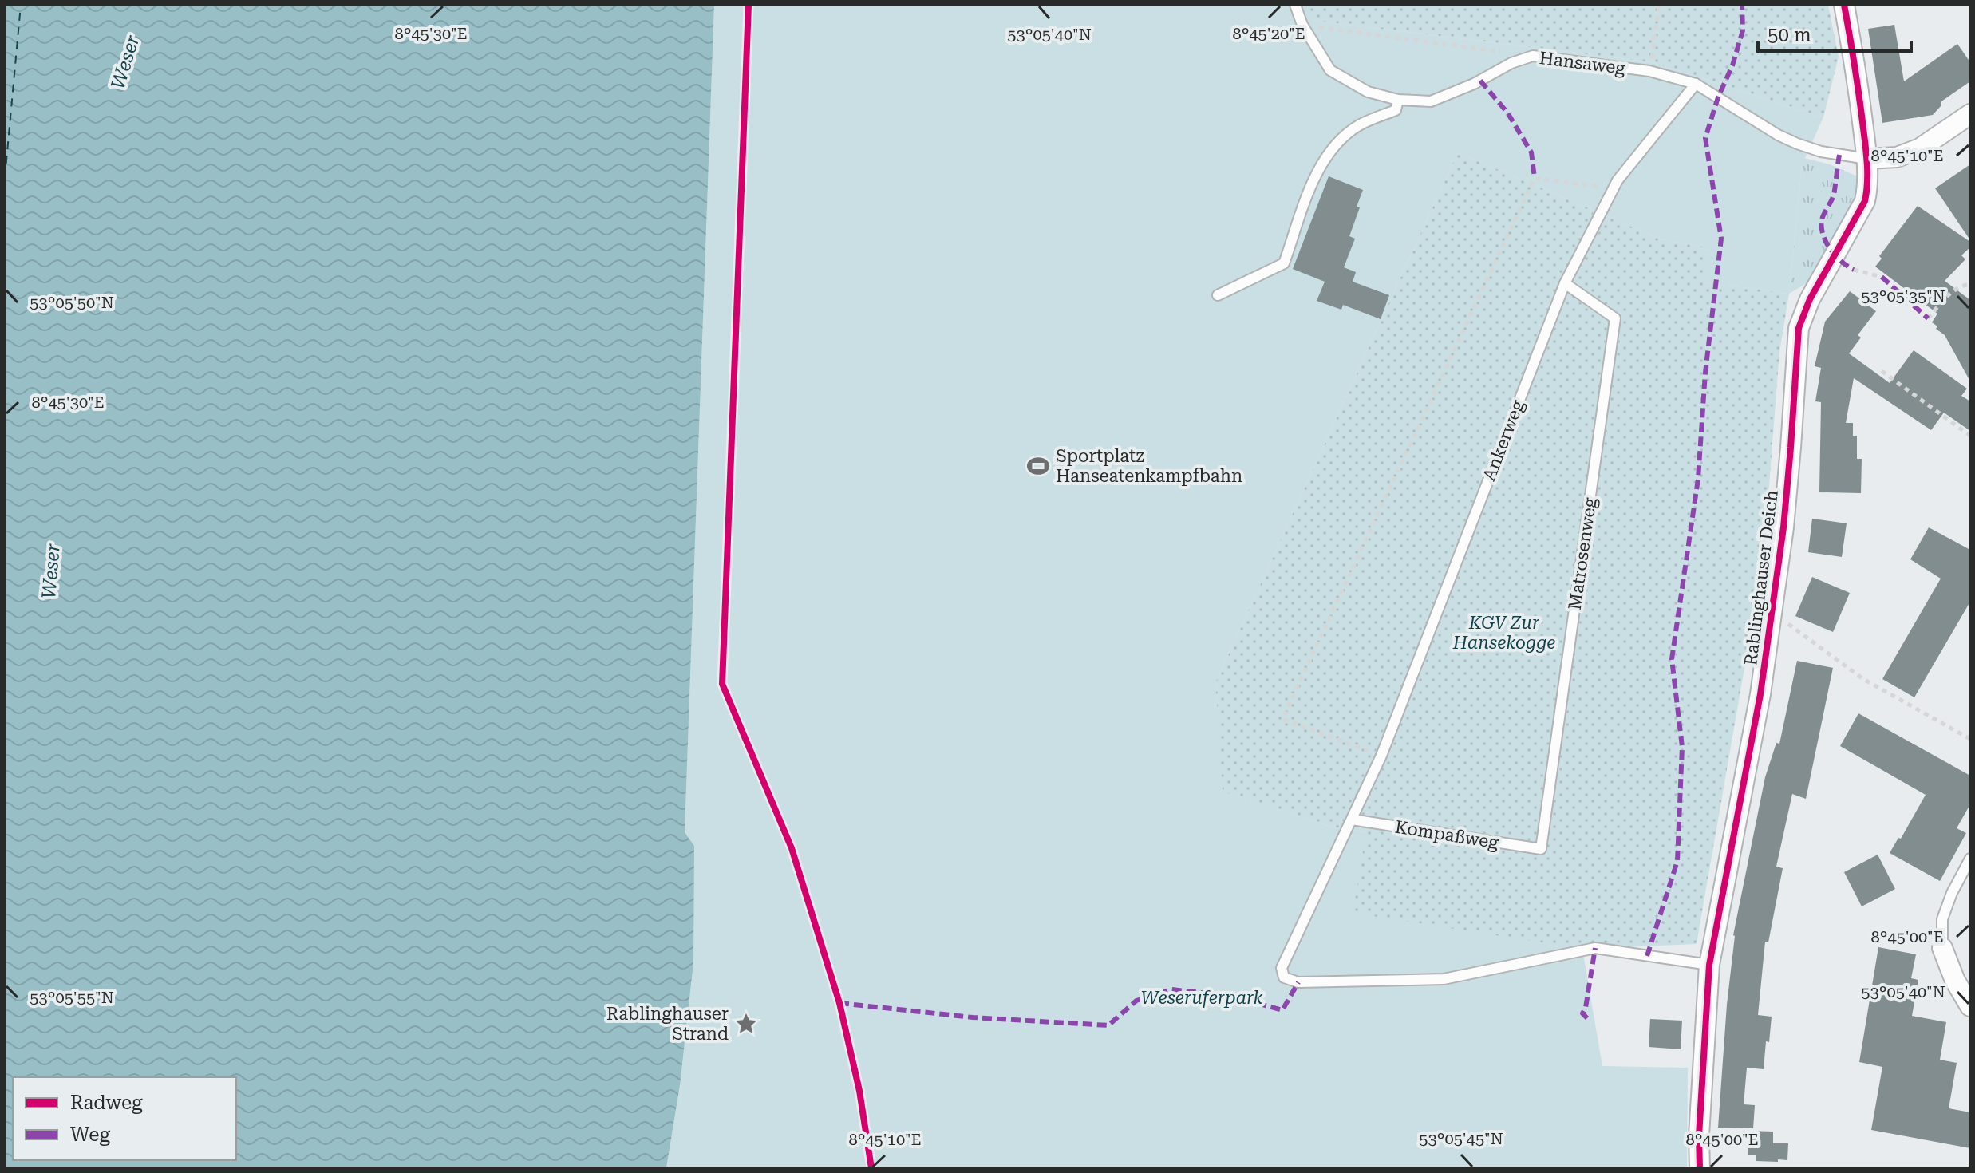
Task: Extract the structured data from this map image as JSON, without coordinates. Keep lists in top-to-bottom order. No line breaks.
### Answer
{"streets":{"street":["Rablinghauser Deich"],"lane":["Hansaweg","Ankerweg","Matrosenweg","Kompaßweg"]},"crossings":[["Hansaweg","Ankerweg"],["Hansaweg","Rablinghauser Deich"],["Ankerweg","Matrosenweg"],["Ankerweg","Rablinghauser Deich"],["Ankerweg","Kompaßweg"],["Matrosenweg","Kompaßweg"]],"water":["Weser"],"parks":["KGV Zur Hansekogge","Weseruferpark"],"places":{"sports":["Sportplatz Hanseatenkampfbahn"],"place":["Rablinghauser Strand"]},"legend":["Radweg","Weg"],"scale_bar":"50 m","coordinates":["8°45'30\"E","8°45'20\"E","53°05'40\"N","8°45'10\"E","53°05'35\"N","53°05'50\"N","8°45'00\"E","53°05'55\"N","53°05'45\"N"]}
